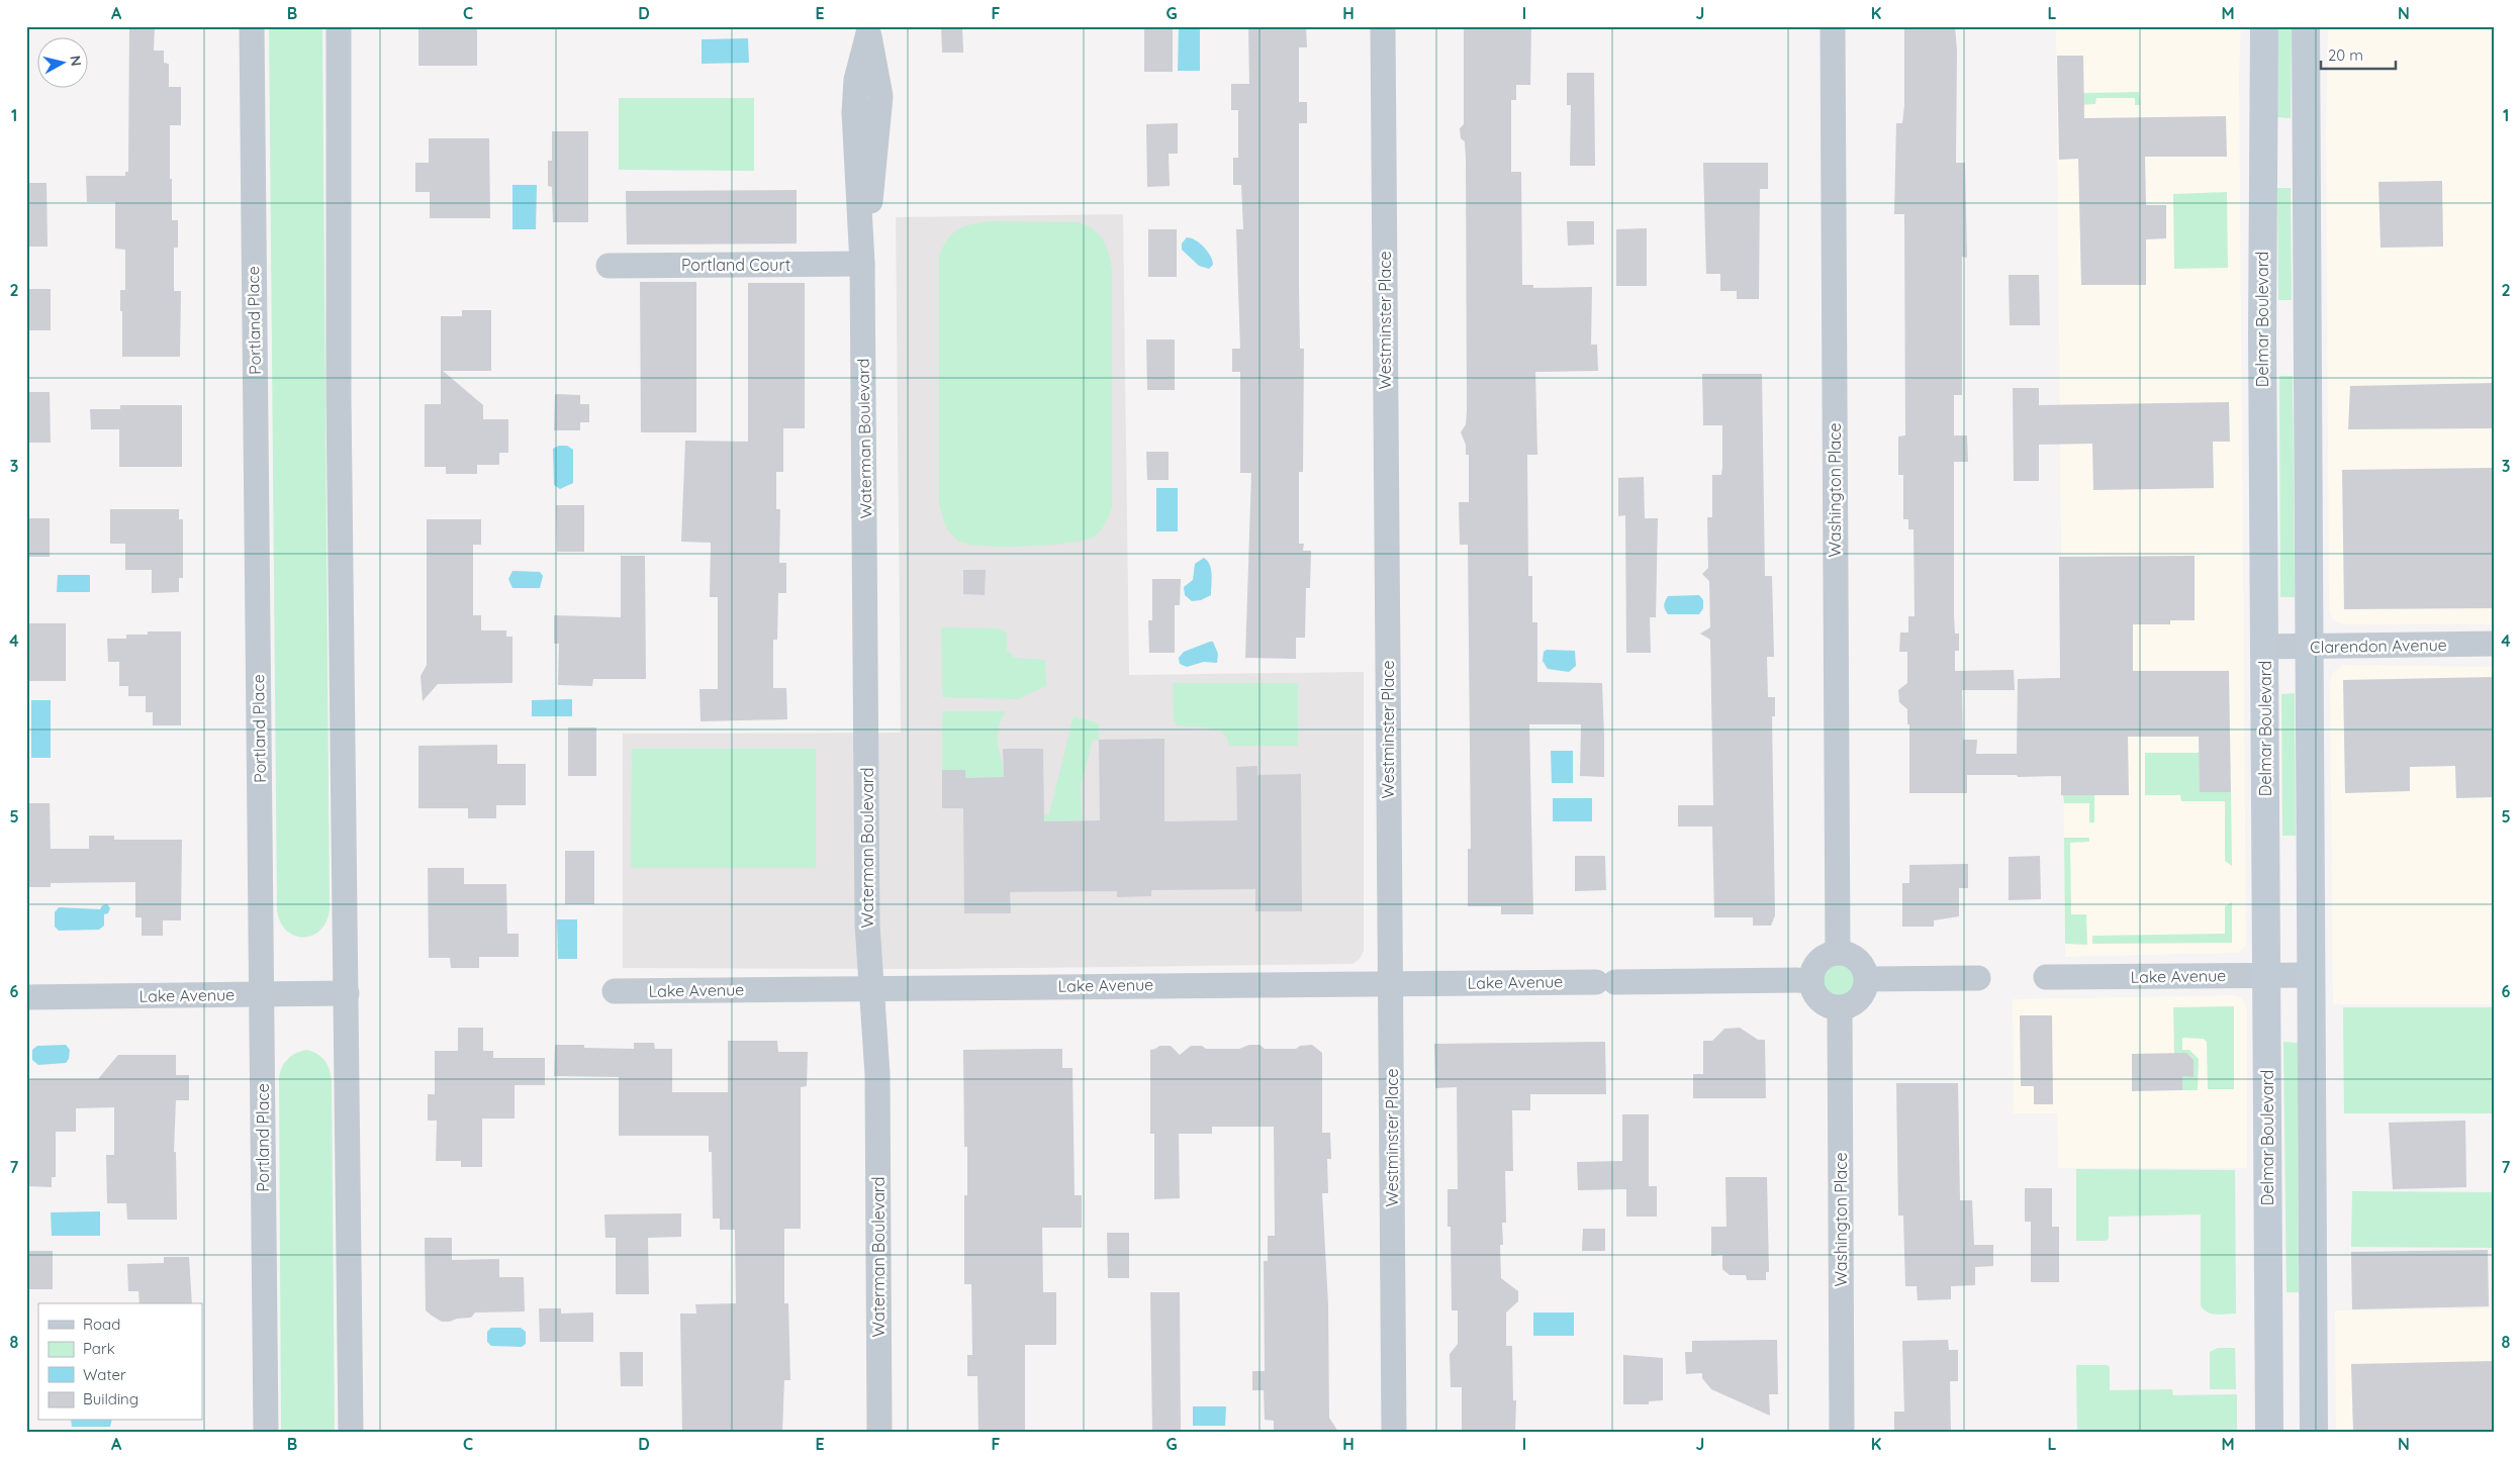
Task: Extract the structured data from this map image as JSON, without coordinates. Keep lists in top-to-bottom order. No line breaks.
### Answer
{"streets":{"main road":["Delmar Boulevard"],"street":["Portland Court","Portland Place","Westminster Place","Waterman Boulevard","Washington Place","Clarendon Avenue","Lake Avenue"]},"crossings":[["Portland Court","Waterman Boulevard"],["Delmar Boulevard","Clarendon Avenue"],["Delmar Boulevard","Lake Avenue"],["Portland Place","Lake Avenue"],["Westminster Place","Lake Avenue"],["Waterman Boulevard","Lake Avenue"],["Washington Place","Lake Avenue"]],"legend":["Road","Park","Water","Building"],"scale_bar":"20 m","north":"right","grid":{"columns":["A","B","C","D","E","F","G","H","I","J","K","L","M","N"],"rows":["1","2","3","4","5","6","7","8"]}}
